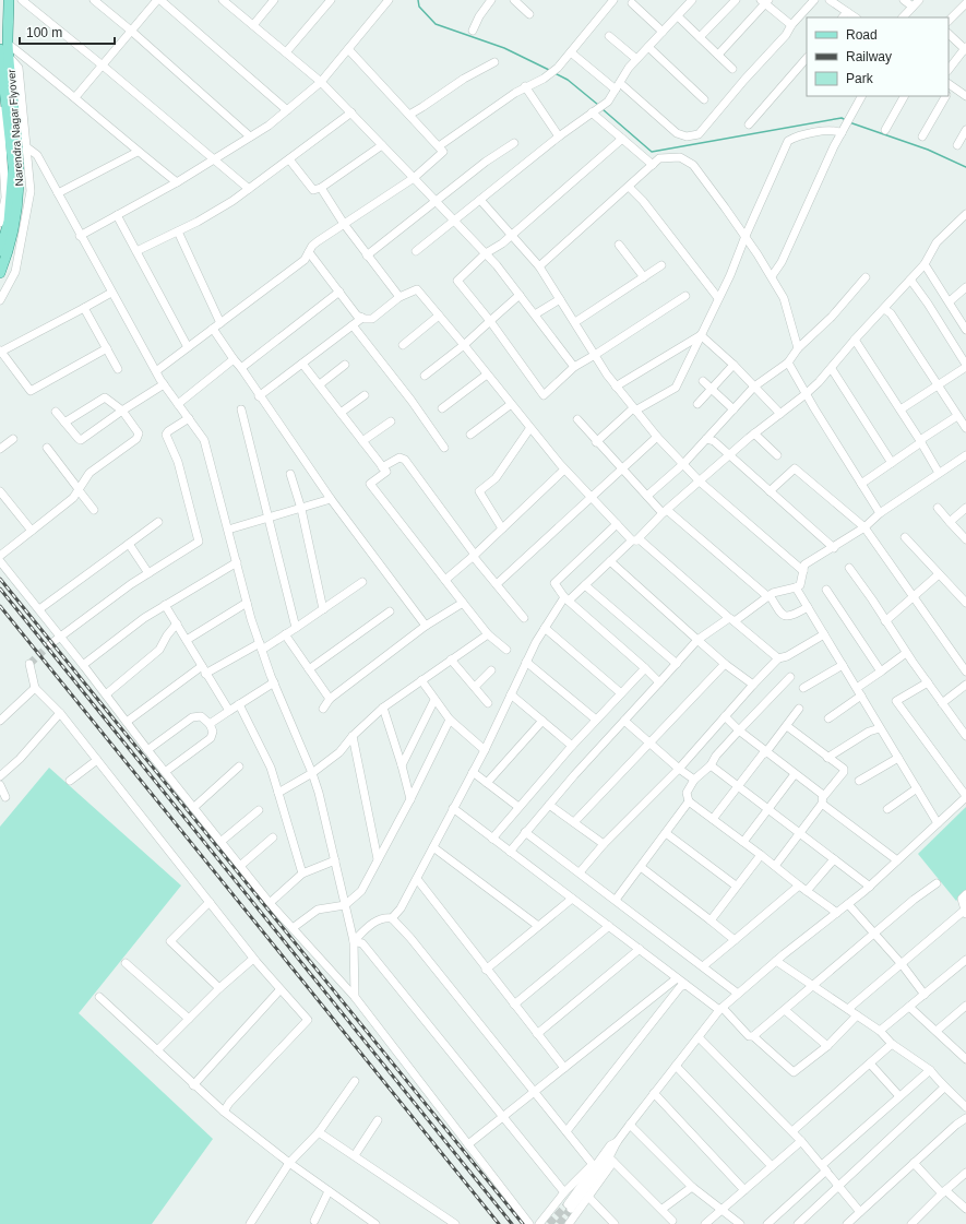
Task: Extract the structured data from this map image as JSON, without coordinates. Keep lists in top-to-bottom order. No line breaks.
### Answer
{"streets":{"main road":["Narendra Nagar Flyover"]},"legend":["Road","Railway","Park"],"scale_bar":"100 m"}
